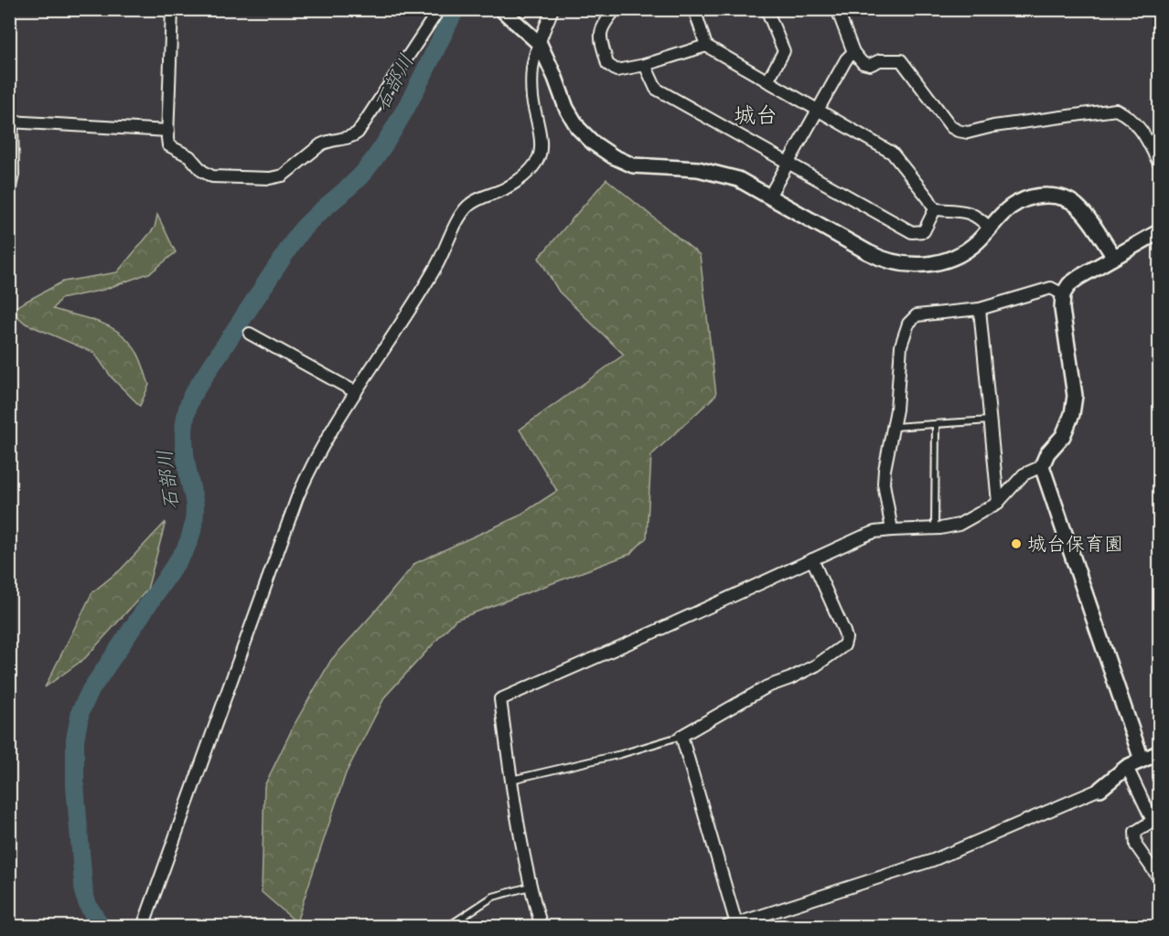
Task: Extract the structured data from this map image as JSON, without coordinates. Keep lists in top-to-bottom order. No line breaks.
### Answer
{"districts":["城台"],"water":["石部川"],"places":["城台保育園"]}
